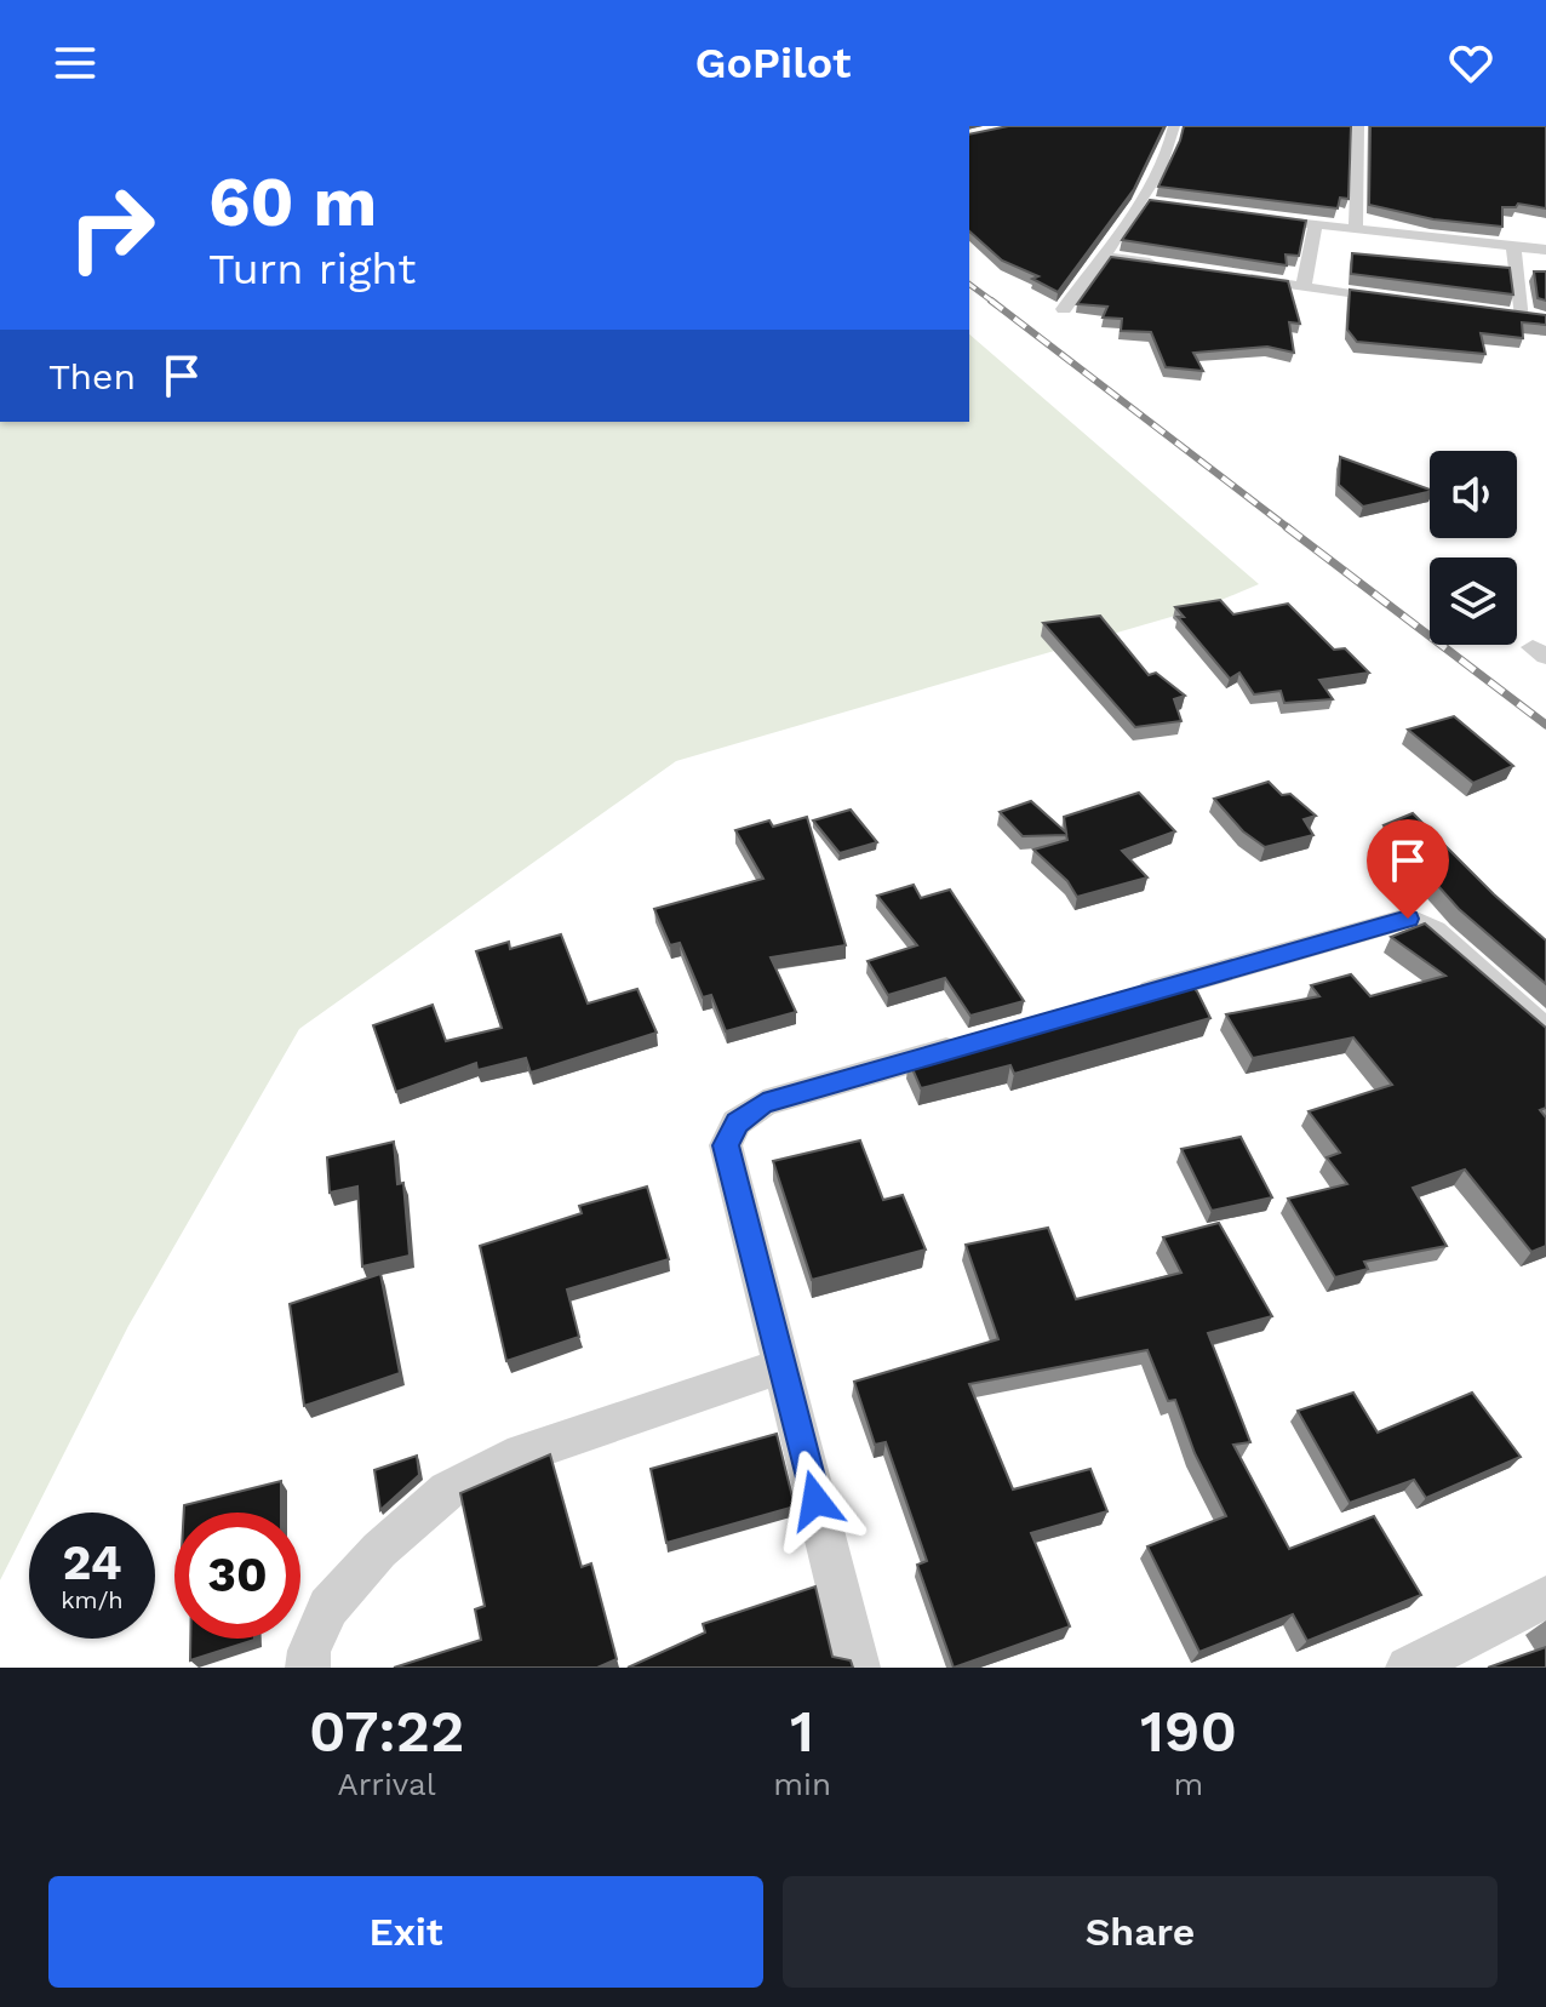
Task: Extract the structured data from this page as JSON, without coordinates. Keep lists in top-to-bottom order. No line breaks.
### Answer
{"page":{"header":"GoPilot","turn":["60 m","Turn right"],"then":"Then","speed":"24 km/h","limit":"30","eta":["07:22","Arrival","1","min","190","m"],"buttons":["Exit","Share"]}}
